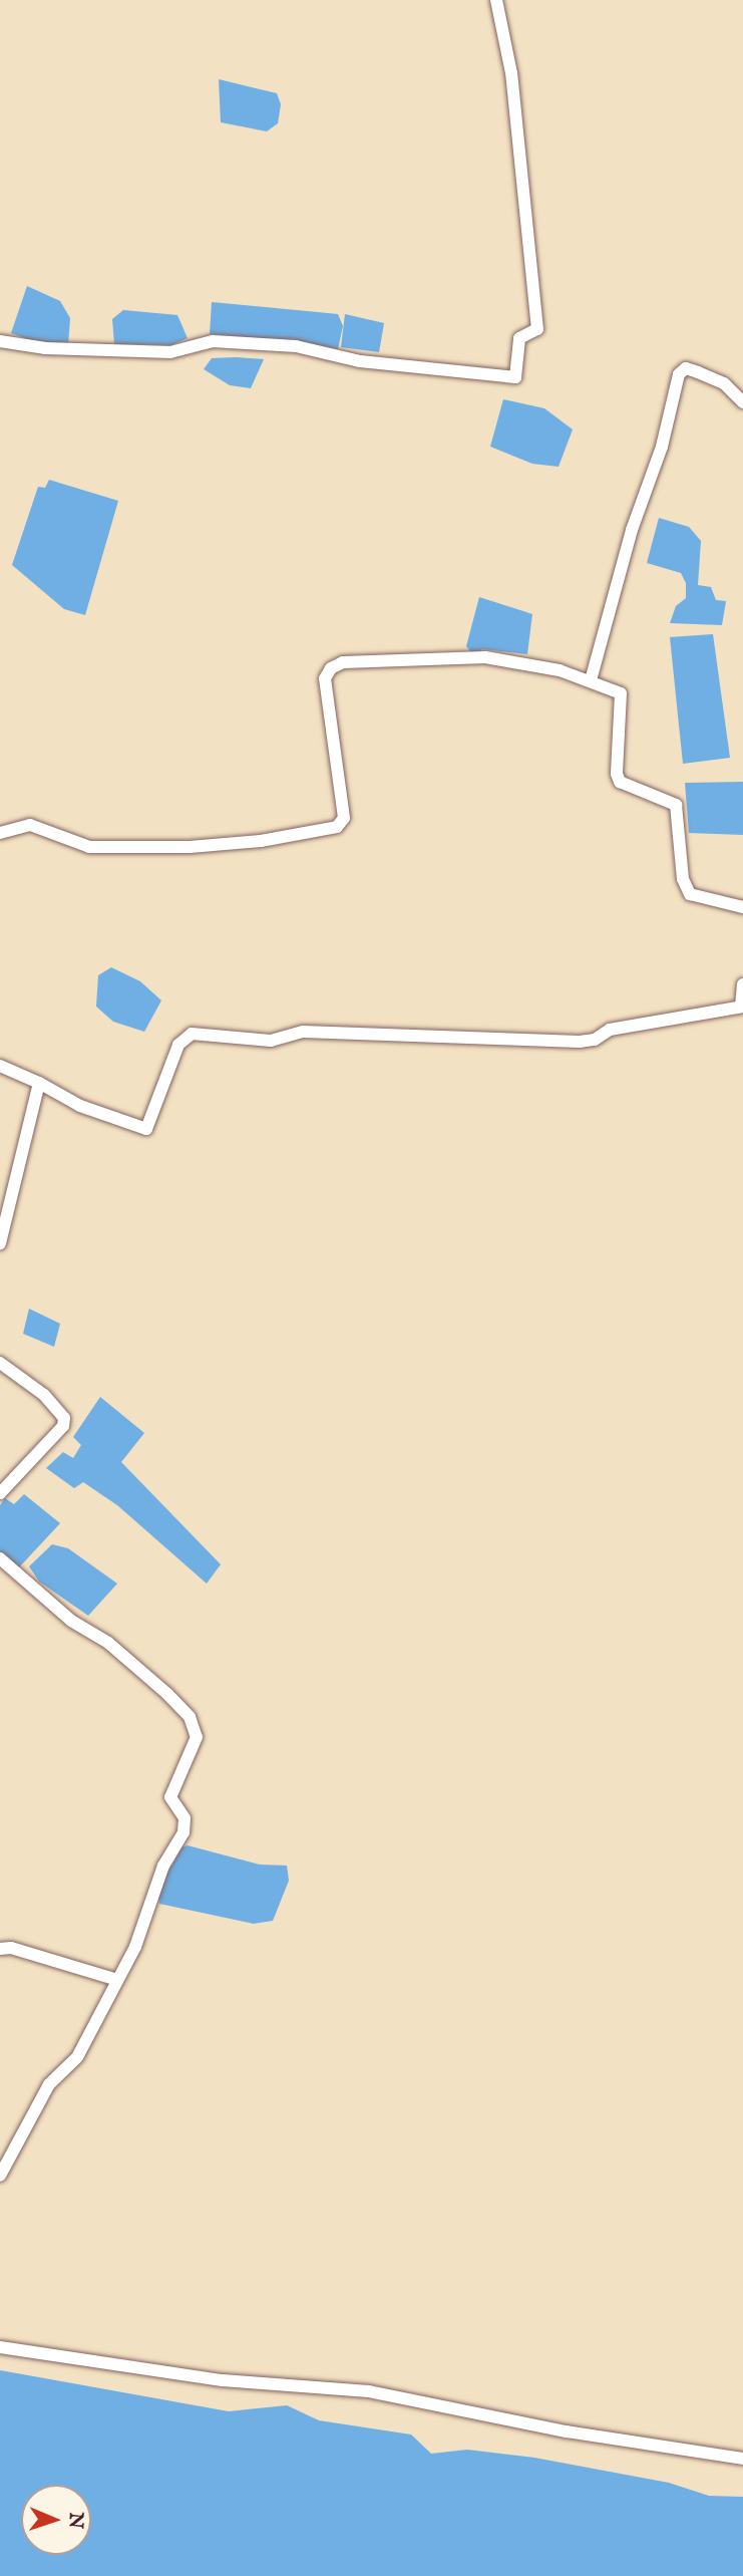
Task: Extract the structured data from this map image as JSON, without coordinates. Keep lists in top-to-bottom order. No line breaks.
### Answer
{"north":"right"}
